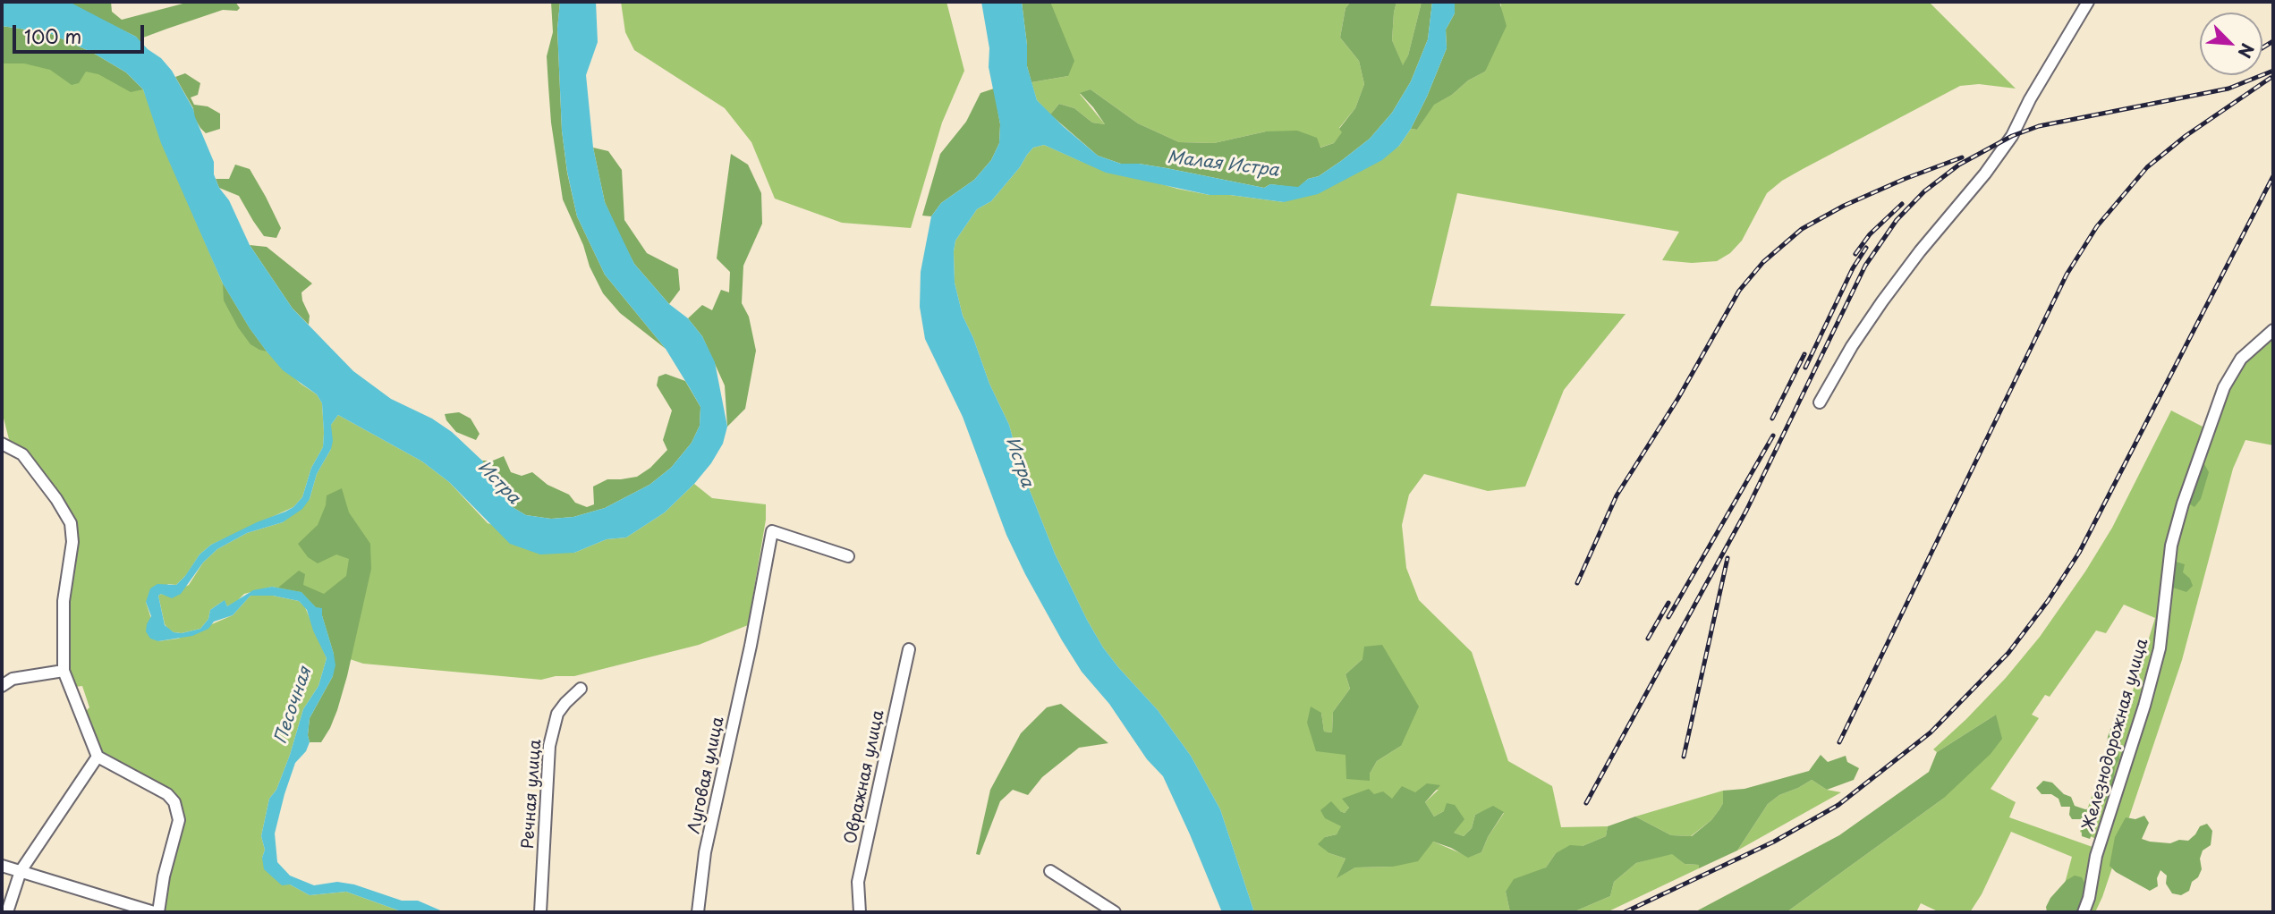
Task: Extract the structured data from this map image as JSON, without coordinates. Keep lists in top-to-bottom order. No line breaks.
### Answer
{"streets":{"street":["Железнодорожная улица","Луговая улица","Овражная улица","Речная улица"]},"water":["Малая Истра","Истра","Песочная"],"scale_bar":"100 m","north":"bottom right"}
